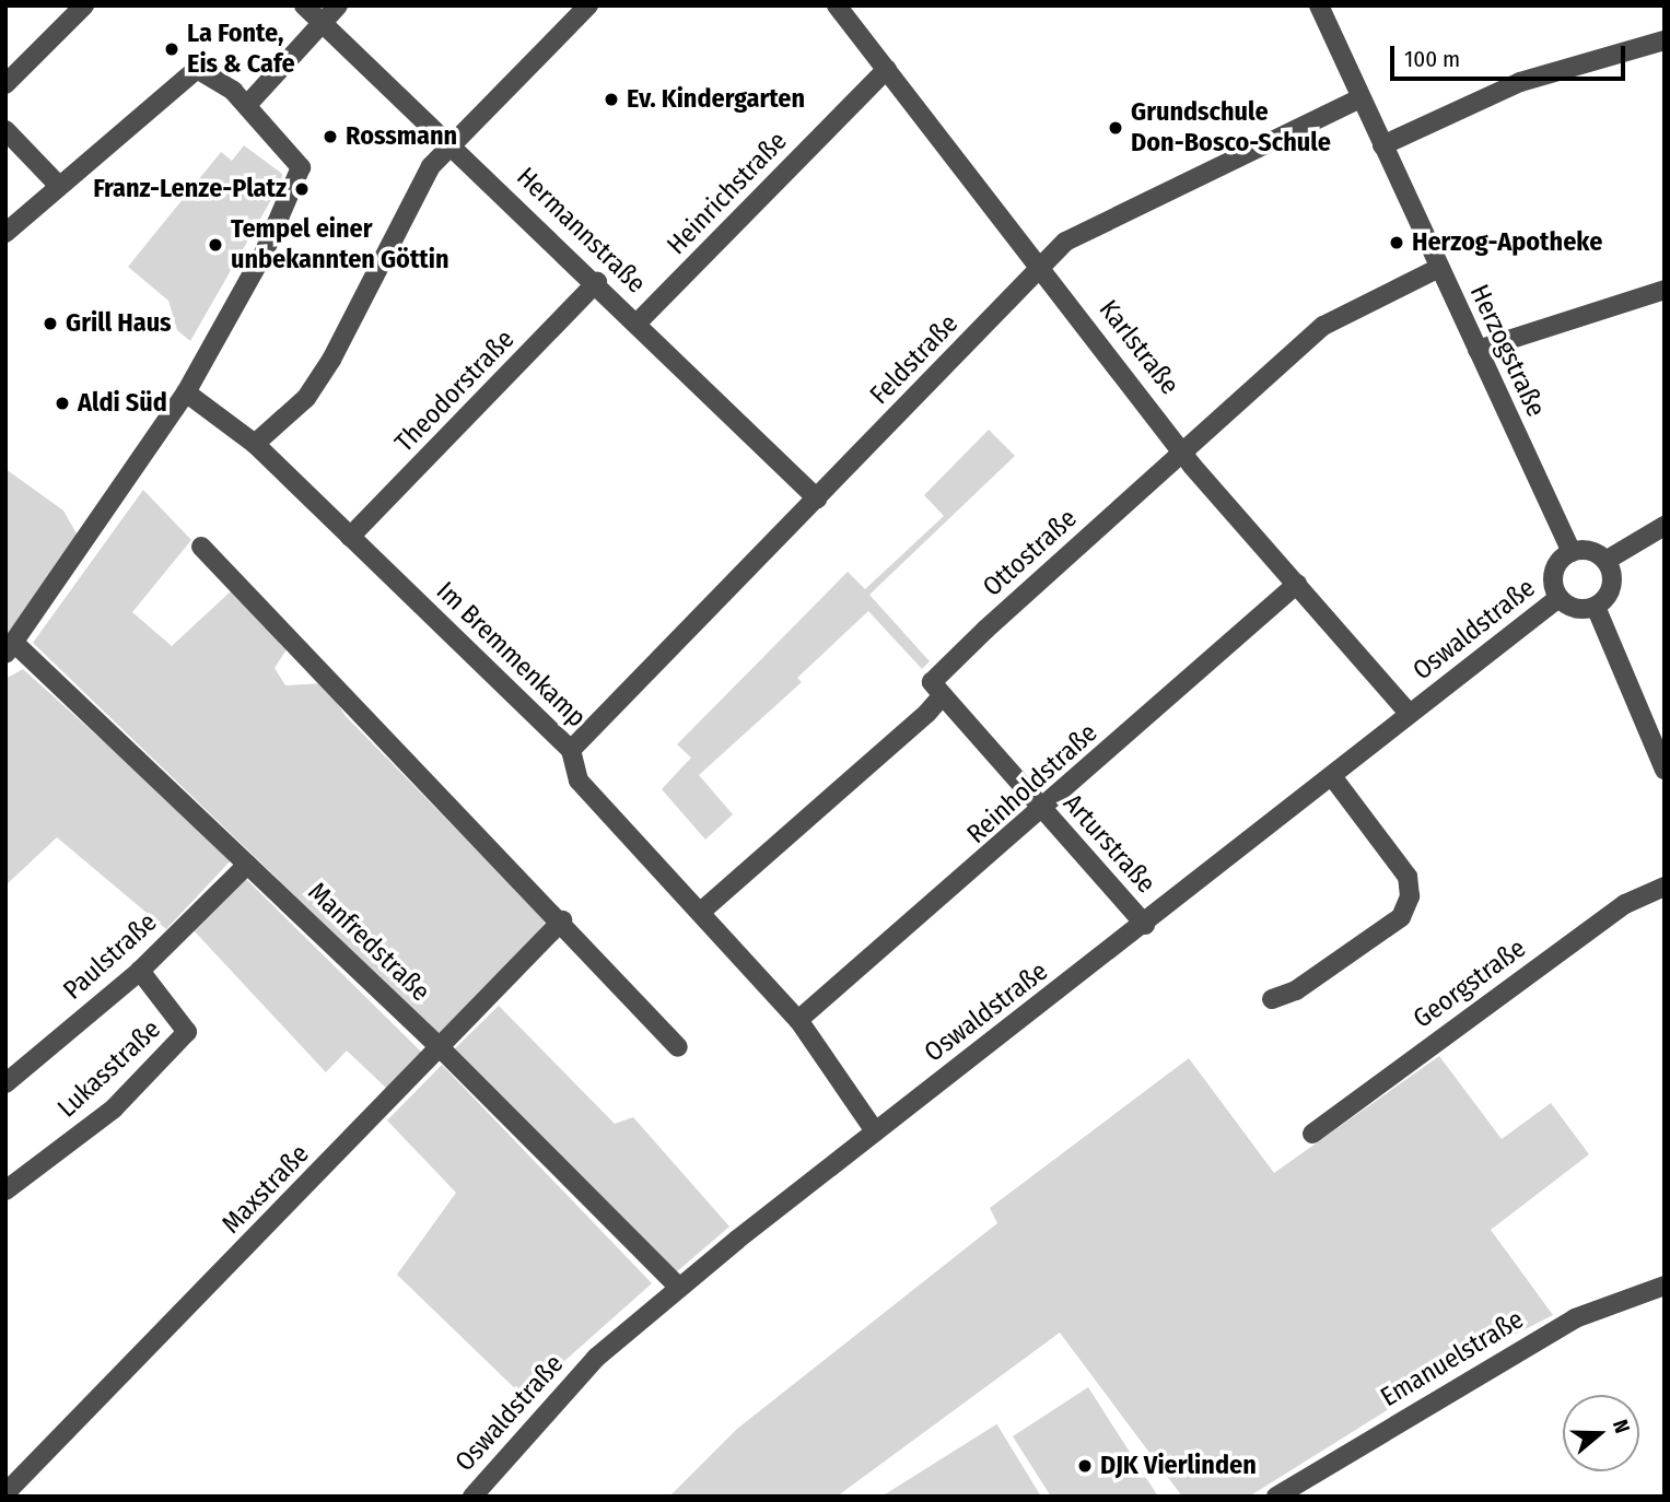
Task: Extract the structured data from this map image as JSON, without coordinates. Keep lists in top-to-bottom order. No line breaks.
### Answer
{"streets":{"street":["Heinrichstraße","Hermannstraße","Karlstraße","Herzogstraße","Feldstraße","Theodorstraße","Ottostraße","Oswaldstraße","Im Bremmenkamp","Reinholdstraße","Arturstraße","Manfredstraße","Paulstraße","Georgstraße","Lukasstraße","Maxstraße","Emanuelstraße"]},"crossings":[["Heinrichstraße","Hermannstraße"],["Heinrichstraße","Karlstraße"],["Hermannstraße","Feldstraße"],["Hermannstraße","Theodorstraße"],["Karlstraße","Feldstraße"],["Karlstraße","Ottostraße"],["Karlstraße","Oswaldstraße"],["Karlstraße","Reinholdstraße"],["Herzogstraße","Feldstraße"],["Herzogstraße","Ottostraße"],["Herzogstraße","Oswaldstraße"],["Feldstraße","Im Bremmenkamp"],["Theodorstraße","Im Bremmenkamp"],["Ottostraße","Arturstraße"],["Oswaldstraße","Im Bremmenkamp"],["Oswaldstraße","Arturstraße"],["Oswaldstraße","Manfredstraße"],["Im Bremmenkamp","Reinholdstraße"],["Reinholdstraße","Arturstraße"],["Manfredstraße","Paulstraße"],["Manfredstraße","Maxstraße"],["Paulstraße","Lukasstraße"]],"places":["La Fonte, Eis & Cafe","Ev. Kindergarten","Grundschule Don-Bosco-Schule","Rossmann","Franz-Lenze-Platz","Herzog-Apotheke","Tempel einer unbekannten Göttin","Grill Haus","Aldi Süd","DJK Vierlinden"],"scale_bar":"100 m","north":"right"}
